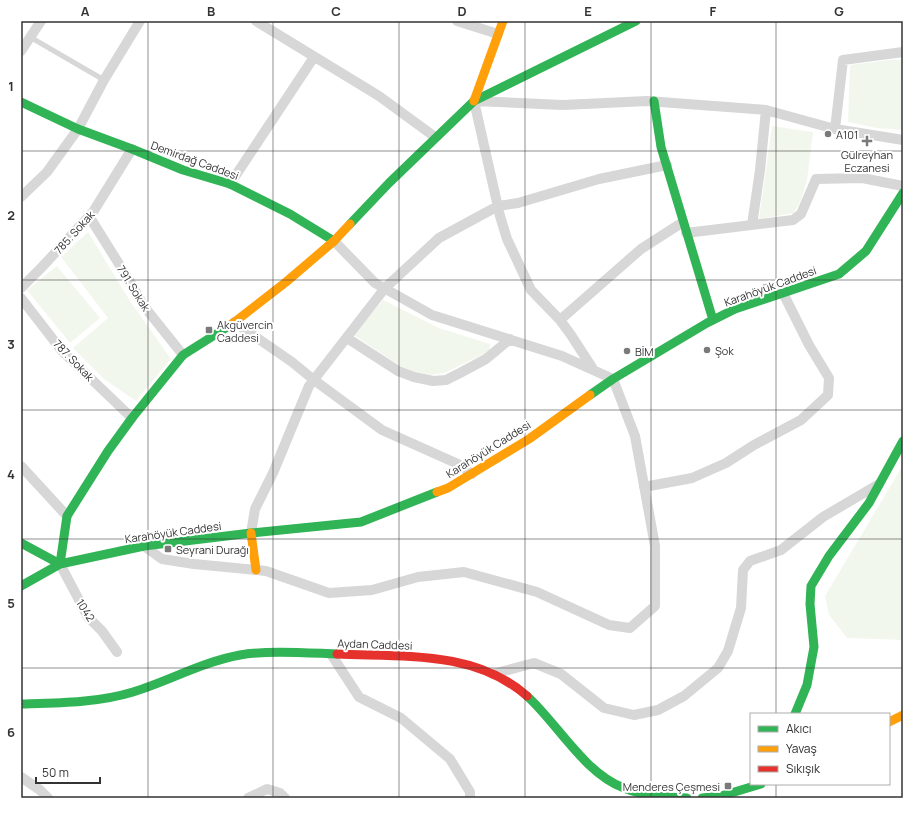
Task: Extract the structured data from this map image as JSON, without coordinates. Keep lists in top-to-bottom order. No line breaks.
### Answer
{"streets":{"street":["Demirdağ Caddesi","785. Sokak","Karahöyük Caddesi","791. Sokak","787. Sokak","1042","Aydan Caddesi"]},"crossings":[["Demirdağ Caddesi","785. Sokak"],["785. Sokak","791. Sokak"],["Karahöyük Caddesi","1042"]],"places":{"other":["A101","Şok","BİM"],"health":["Gülreyhan Eczanesi"],"transit":["Akgüvercin Caddesi","Seyrani Durağı","Menderes Çeşmesi"]},"legend":["Akıcı","Yavaş","Sıkışık"],"scale_bar":"50 m","grid":{"columns":["A","B","C","D","E","F","G"],"rows":["1","2","3","4","5","6"]}}
